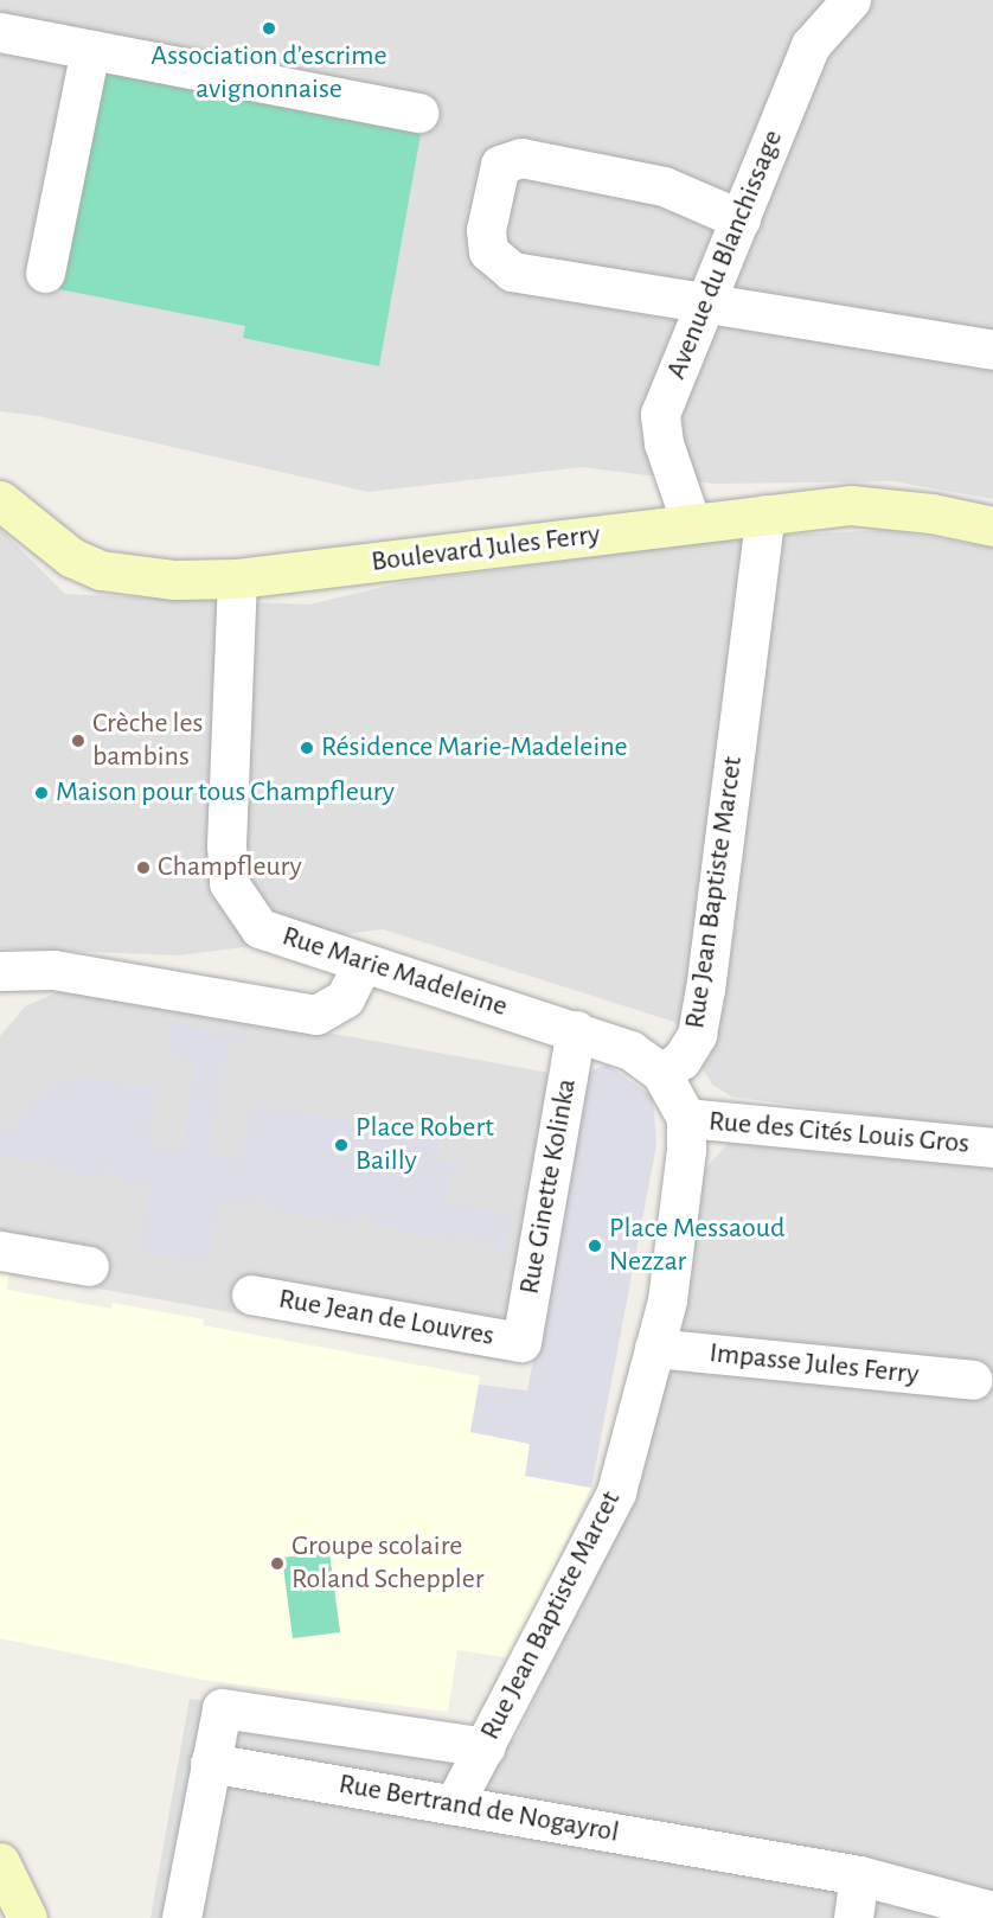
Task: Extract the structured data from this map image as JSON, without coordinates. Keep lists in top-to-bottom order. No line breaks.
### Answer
{"streets":{"street":["Avenue du Blanchissage","Boulevard Jules Ferry","Rue Jean Baptiste Marcet","Rue Marie Madeleine","Rue des Cités Louis Gros","Rue Ginette Kolinka","Rue Jean de Louvres","Impasse Jules Ferry","Rue Bertrand de Nogayrol"]},"crossings":[["Avenue du Blanchissage","Boulevard Jules Ferry"],["Boulevard Jules Ferry","Rue Jean Baptiste Marcet"],["Boulevard Jules Ferry","Rue Marie Madeleine"],["Rue Jean Baptiste Marcet","Rue Marie Madeleine"],["Rue Jean Baptiste Marcet","Rue des Cités Louis Gros"],["Rue Jean Baptiste Marcet","Impasse Jules Ferry"],["Rue Jean Baptiste Marcet","Rue Bertrand de Nogayrol"],["Rue Marie Madeleine","Rue Ginette Kolinka"],["Rue Ginette Kolinka","Rue Jean de Louvres"]],"places":["Association d’escrime avignonnaise","Crèche les bambins","Résidence Marie-Madeleine","Maison pour tous Champfleury","Champfleury","Place Robert Bailly","Place Messaoud Nezzar","Groupe scolaire Roland Scheppler"]}
